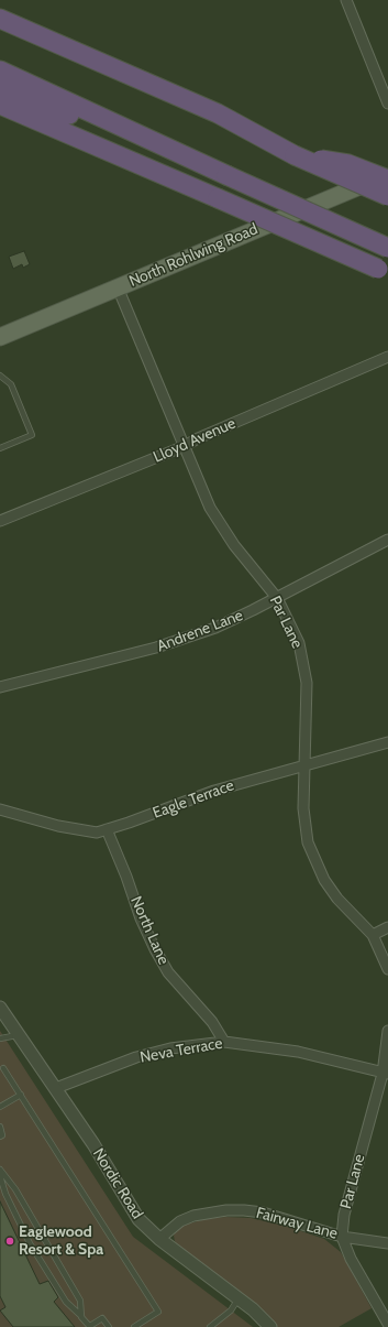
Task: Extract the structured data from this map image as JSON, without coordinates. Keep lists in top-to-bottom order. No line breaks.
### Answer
{"streets":{"main road":["North Rohlwing Road"],"street":["Lloyd Avenue","Par Lane","Andrene Lane","Eagle Terrace","North Lane","Neva Terrace","Nordic Road","Fairway Lane"]},"crossings":[["North Rohlwing Road","Par Lane"],["Lloyd Avenue","Par Lane"],["Par Lane","Andrene Lane"],["Par Lane","Eagle Terrace"],["Par Lane","Neva Terrace"],["Par Lane","Fairway Lane"],["Eagle Terrace","North Lane"],["North Lane","Neva Terrace"],["Neva Terrace","Nordic Road"],["Nordic Road","Fairway Lane"]],"places":["Eaglewood Resort & Spa"]}
